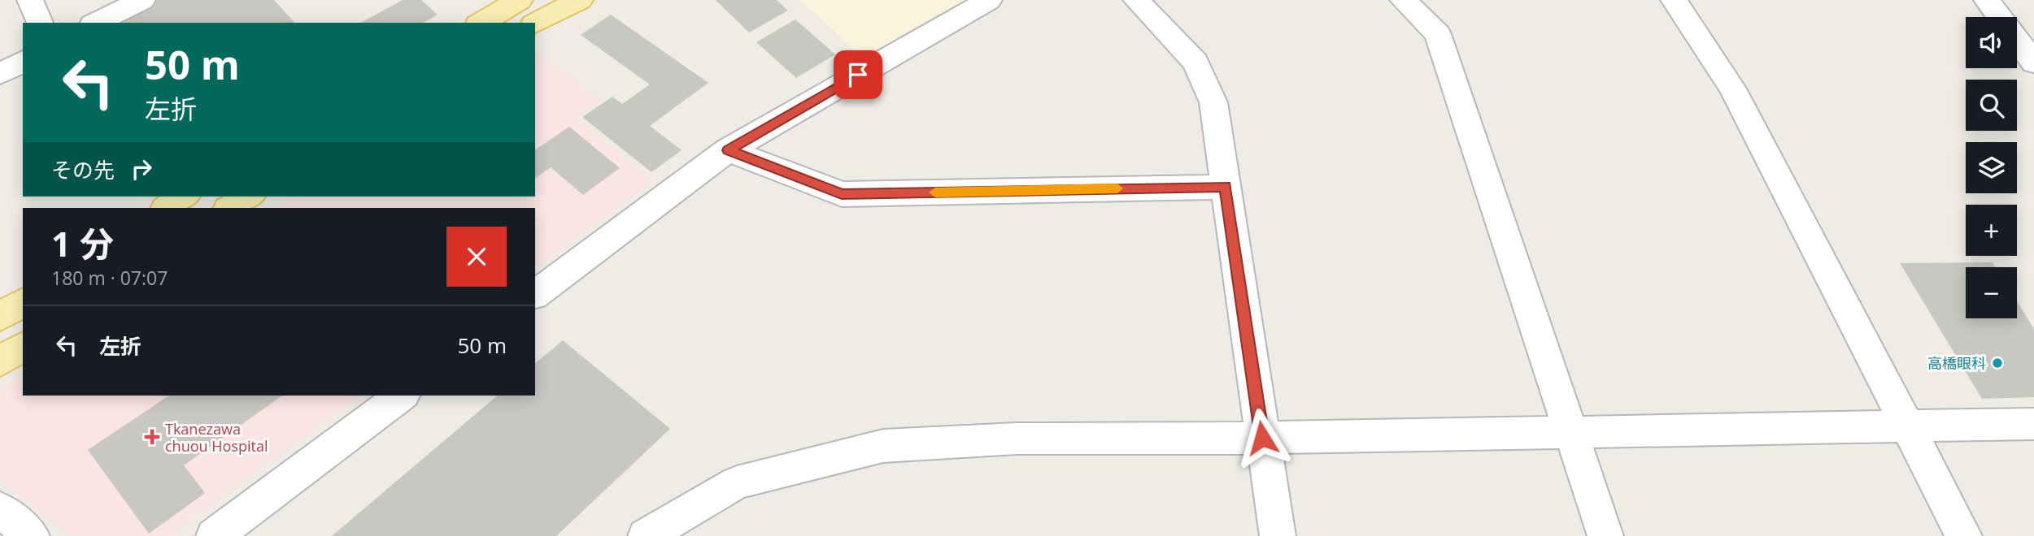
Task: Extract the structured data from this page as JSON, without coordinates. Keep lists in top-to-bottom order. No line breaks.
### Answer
{"places":{"other":["高橋眼科"],"health":["Tkanezawa chuou Hospital"]},"page":{"map_buttons":["+","−"],"turn":["50 m","左折"],"then":"その先","heading":["1 分","180 m · 07:07"],"list":[{"name":"左折","value":"50 m"}]}}
